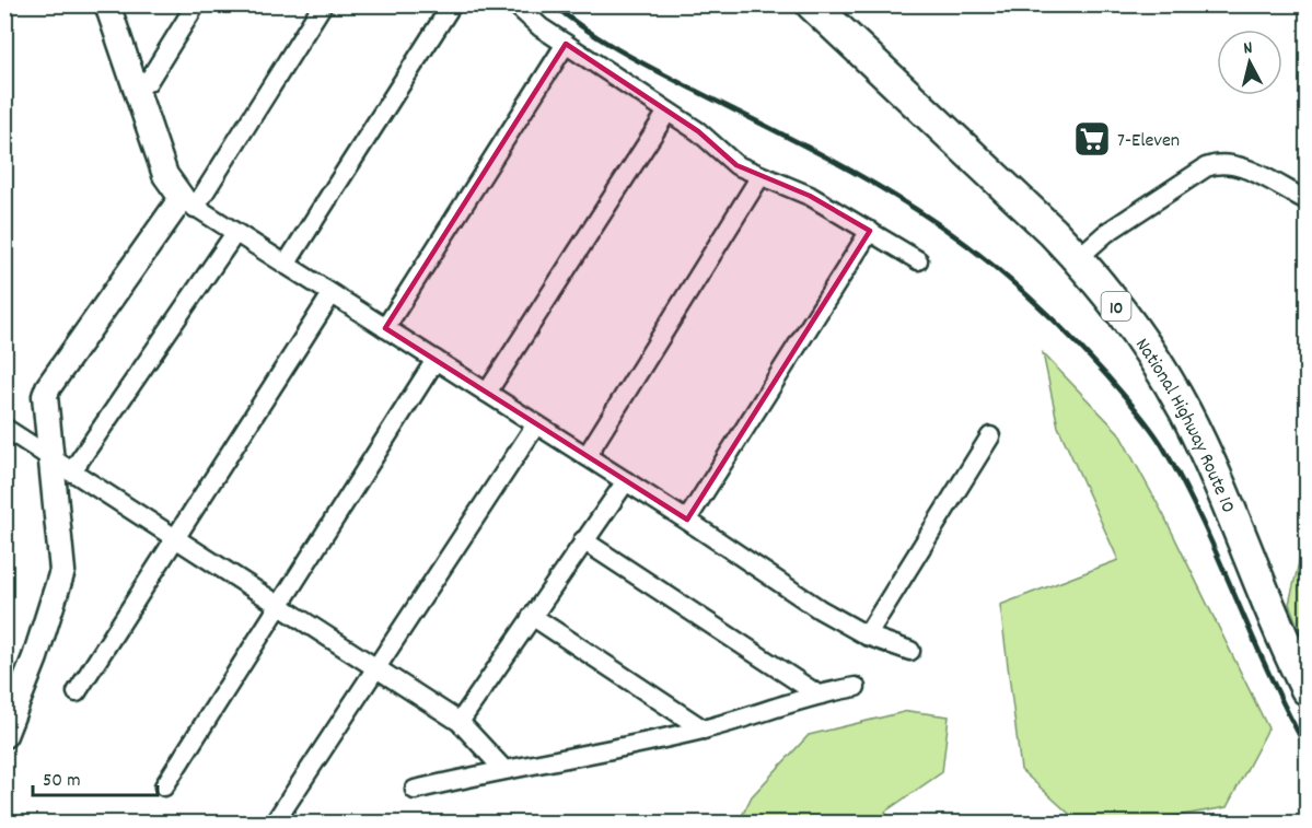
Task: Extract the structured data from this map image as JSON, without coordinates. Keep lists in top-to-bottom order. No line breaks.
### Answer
{"streets":{"highway":["10","National Highway Route 10"]},"places":{"supermarket":["7-Eleven"]},"scale_bar":"50 m","north":"top"}
